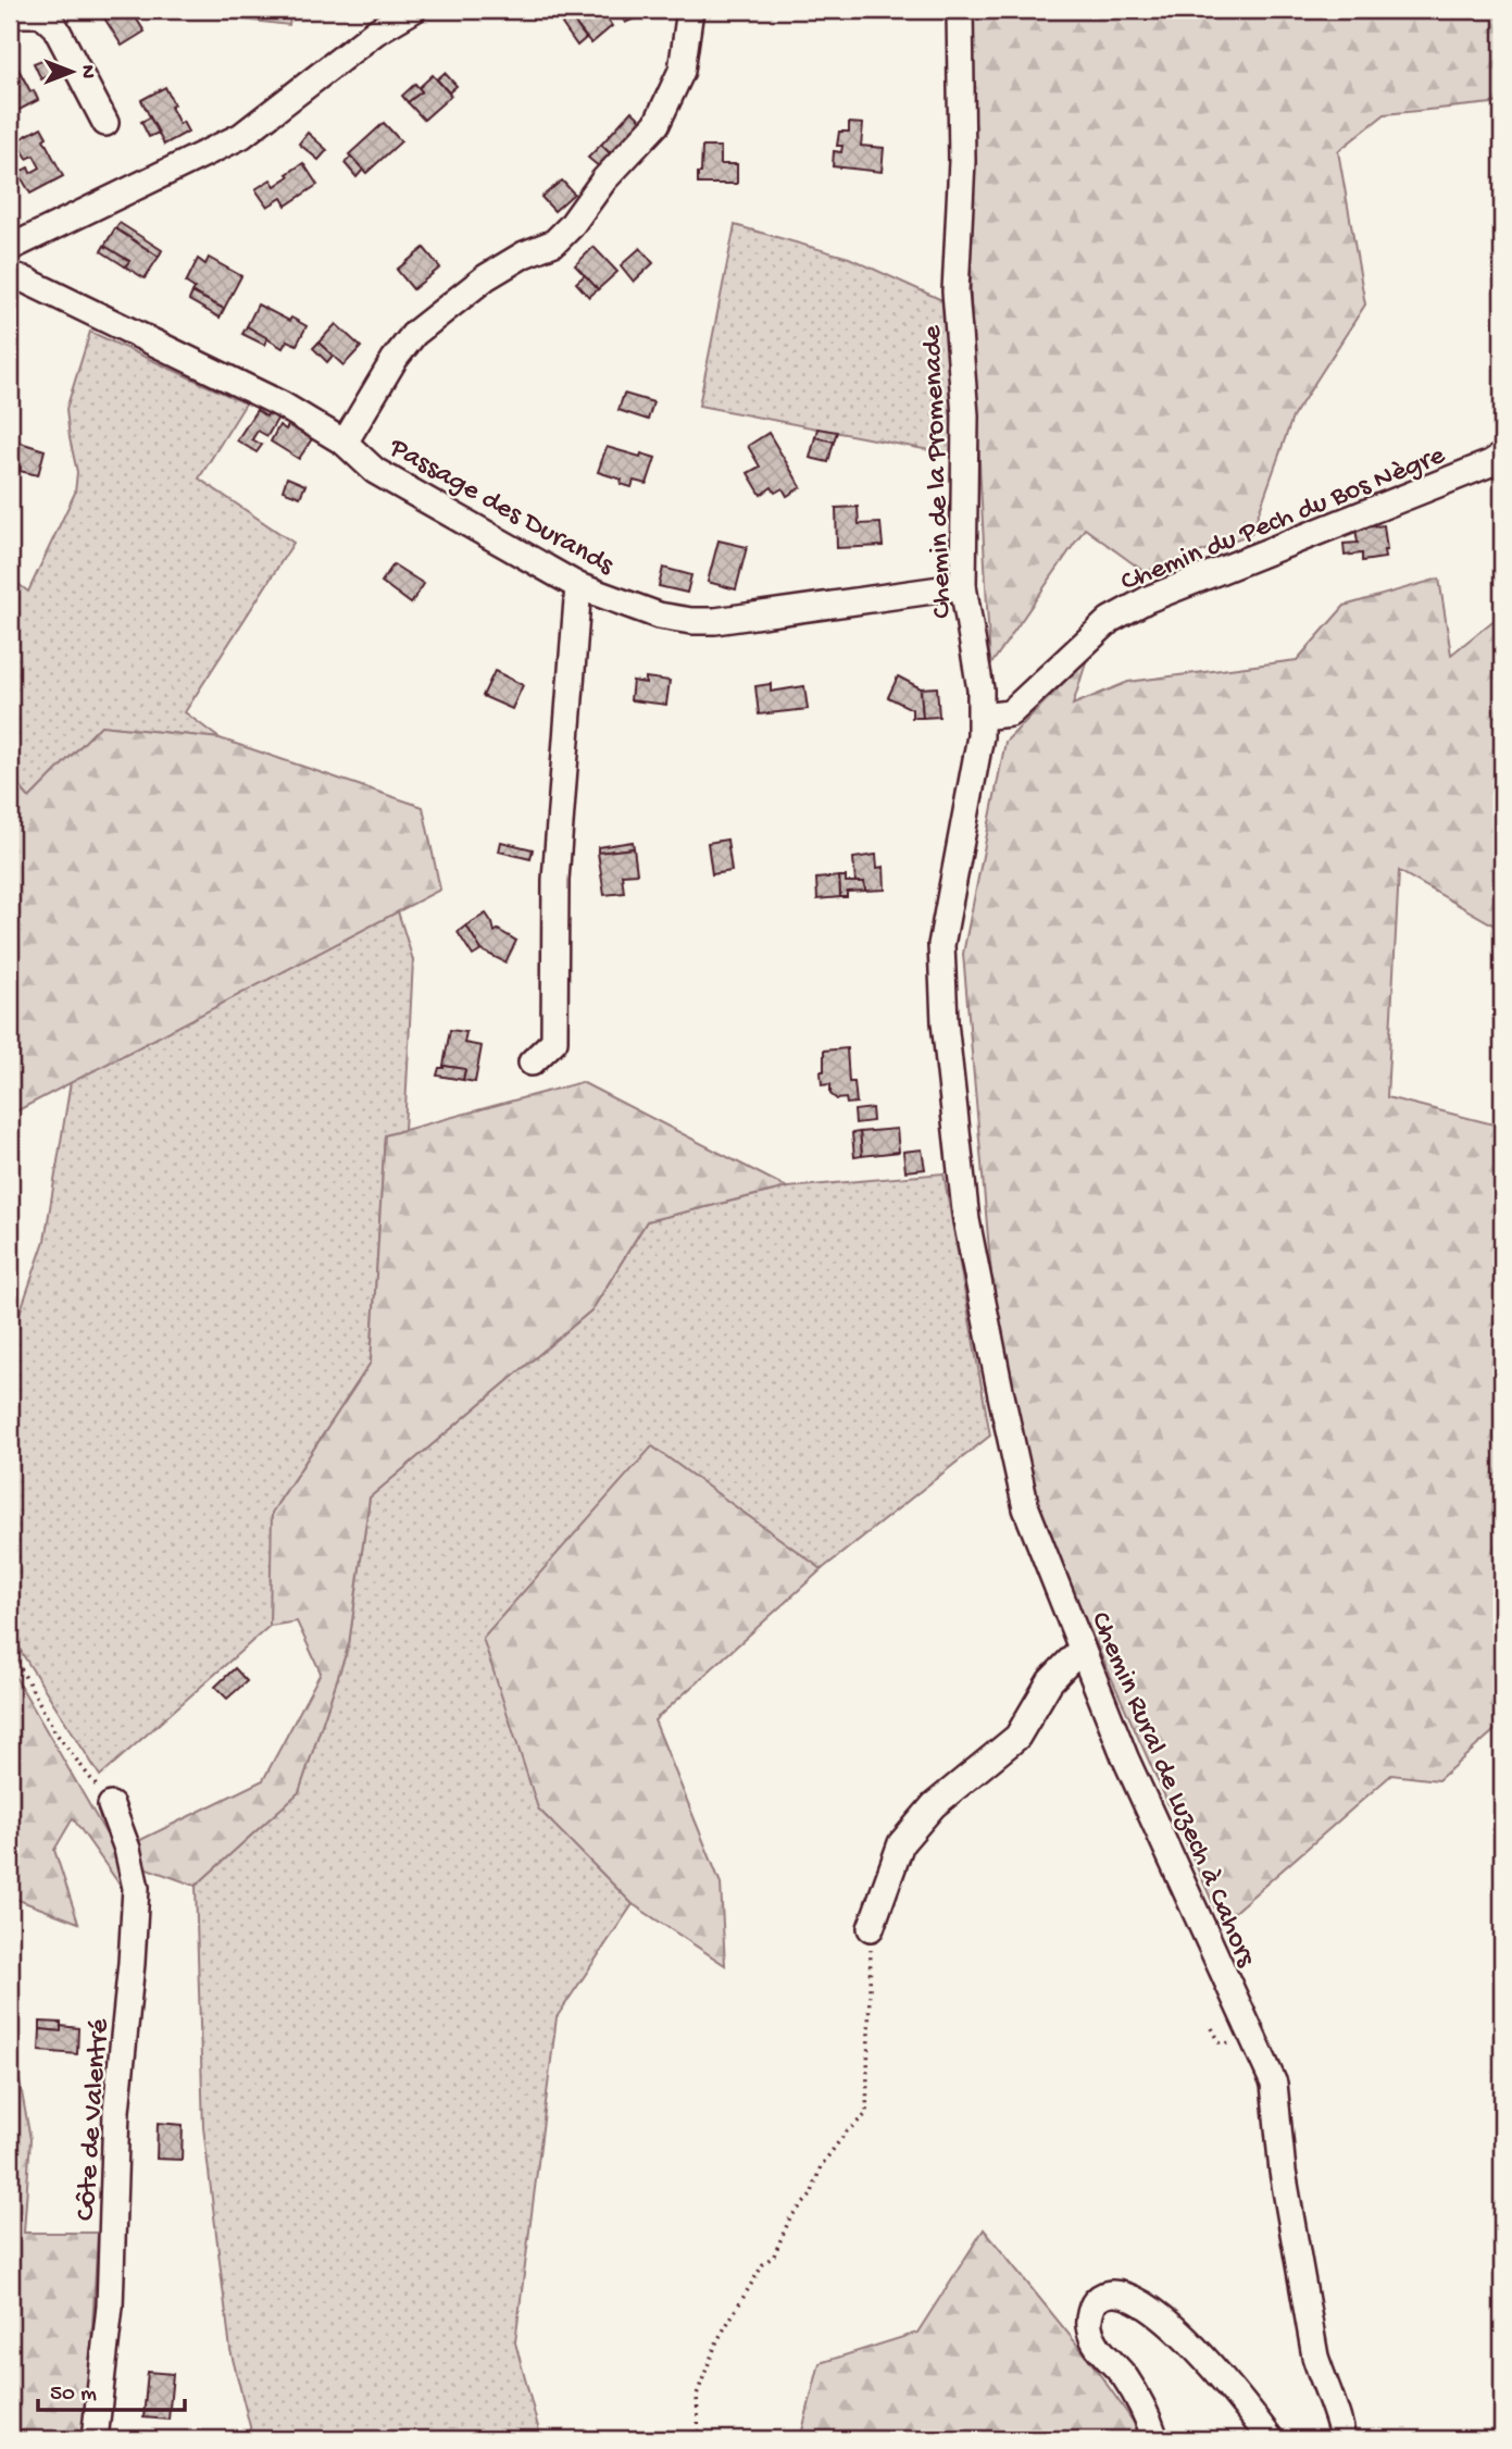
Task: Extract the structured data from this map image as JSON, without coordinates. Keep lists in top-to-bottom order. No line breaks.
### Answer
{"streets":{"street":["Chemin de la Promenade","Passage des Durands","Chemin du Pech du Bos Nègre","Chemin Rural de Luzech à Cahors","Côte de Valentré"]},"crossings":[["Chemin de la Promenade","Passage des Durands"],["Chemin de la Promenade","Chemin du Pech du Bos Nègre"],["Chemin de la Promenade","Chemin Rural de Luzech à Cahors"]],"scale_bar":"50 m","north":"right"}
